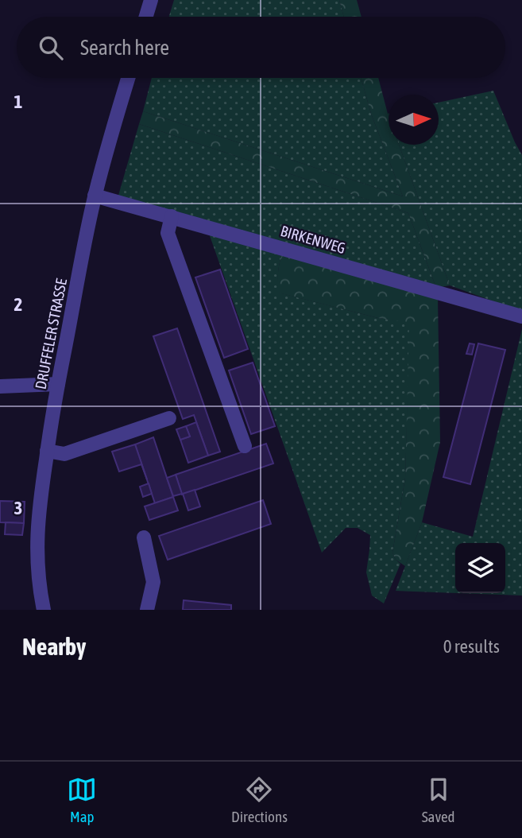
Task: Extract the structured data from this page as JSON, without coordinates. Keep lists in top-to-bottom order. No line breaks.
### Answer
{"streets":{"street":["BIRKENWEG","DRUFFELER STRASSE"]},"crossings":[["BIRKENWEG","DRUFFELER STRASSE"]],"north":"right","page":{"search":"Search here","heading":["Nearby","0 results"],"nav":["Map","Directions","Saved"]},"grid":{"rows":["1","2","3"]}}
